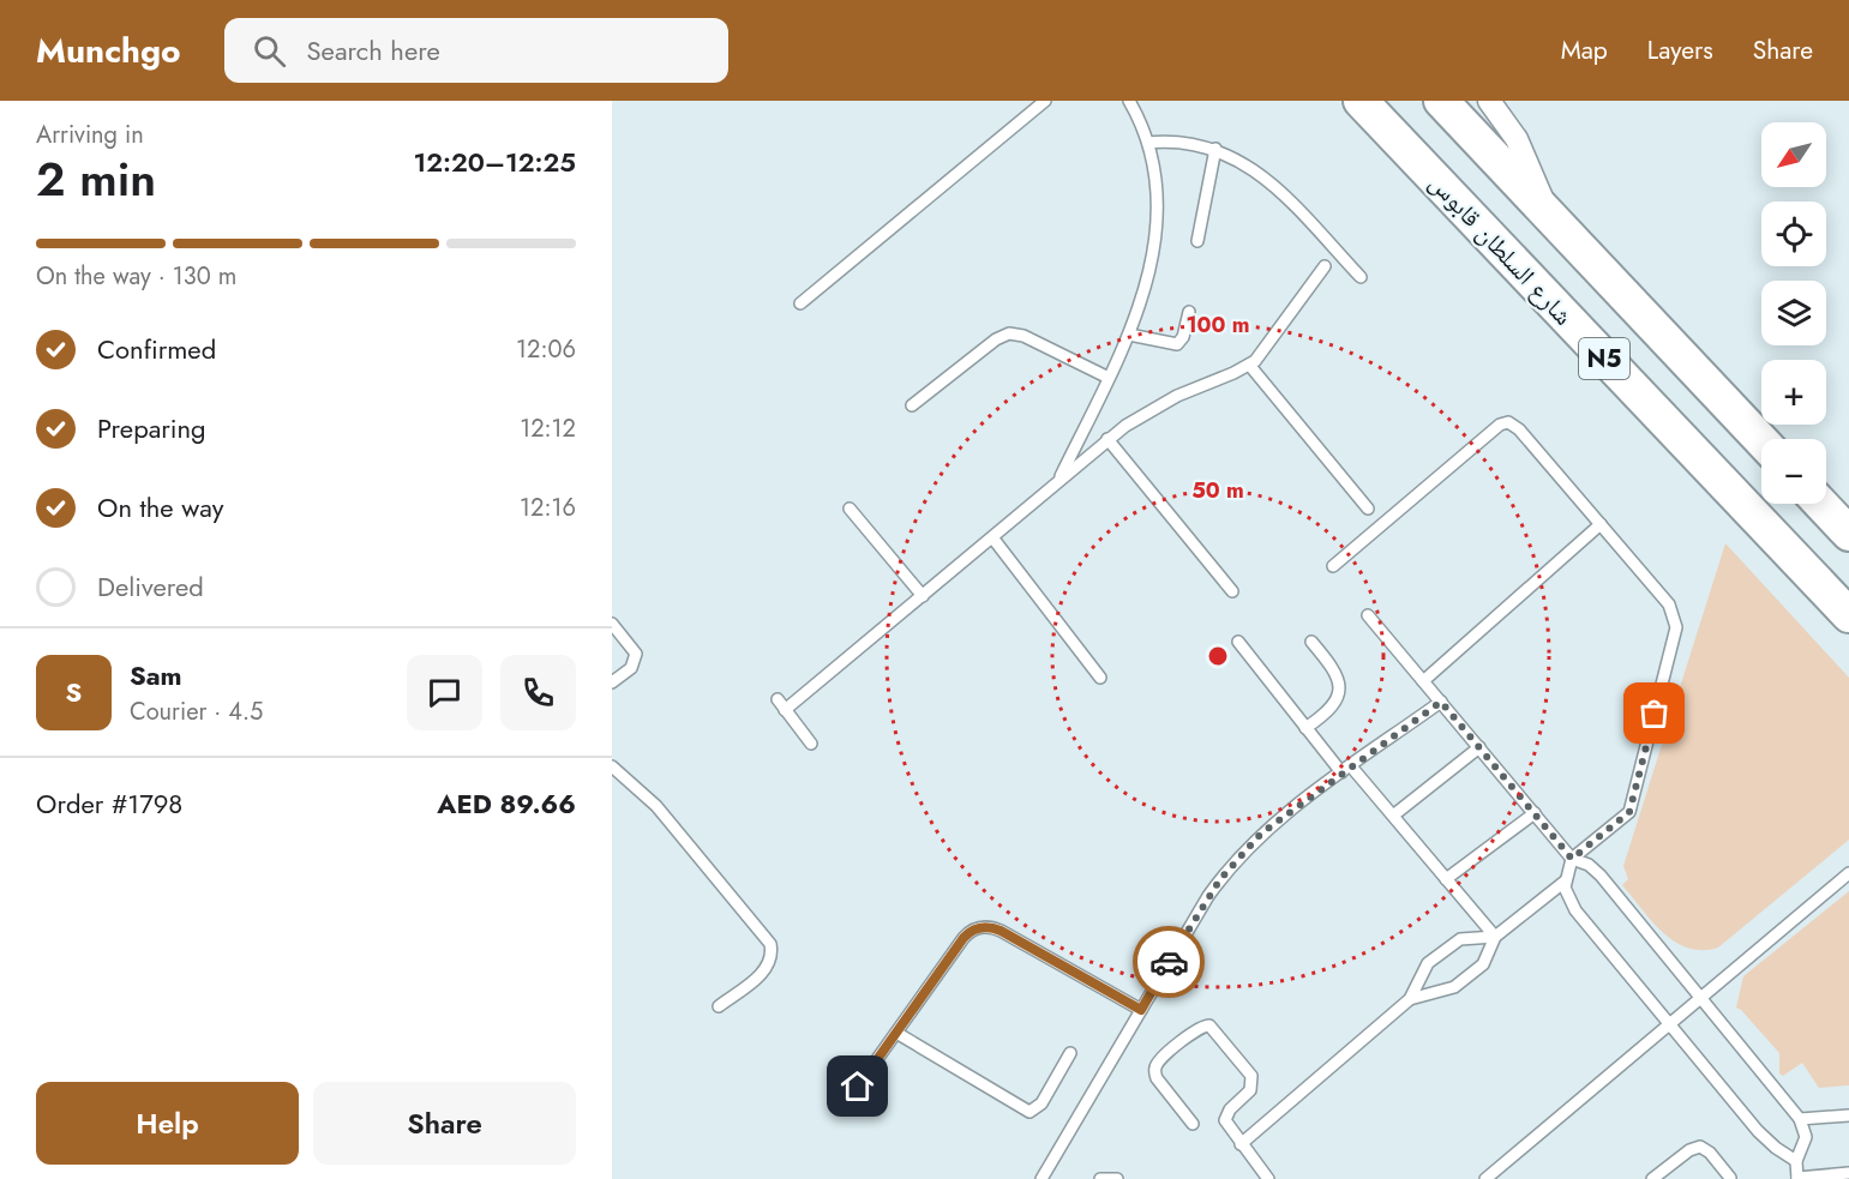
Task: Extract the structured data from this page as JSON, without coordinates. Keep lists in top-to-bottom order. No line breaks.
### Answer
{"streets":{"highway":["شارع السلطان قابوس","N5"]},"north":"bottom left","page":{"header":"Munchgo","search":"Search here","nav":["Map","Layers","Share"],"heading":["2 min","Arriving in","12:20–12:25"],"panel":["Sam","Courier · 4.5","Order #1798","AED 89.66"],"map_buttons":["+","−"],"bar":"On the way · 130 m","list":[["Confirmed","12:06"],["Preparing","12:12"],["On the way","12:16"],"Delivered"],"round":"S","buttons":["Help","Share"]},"rings":["100 m","50 m"]}
